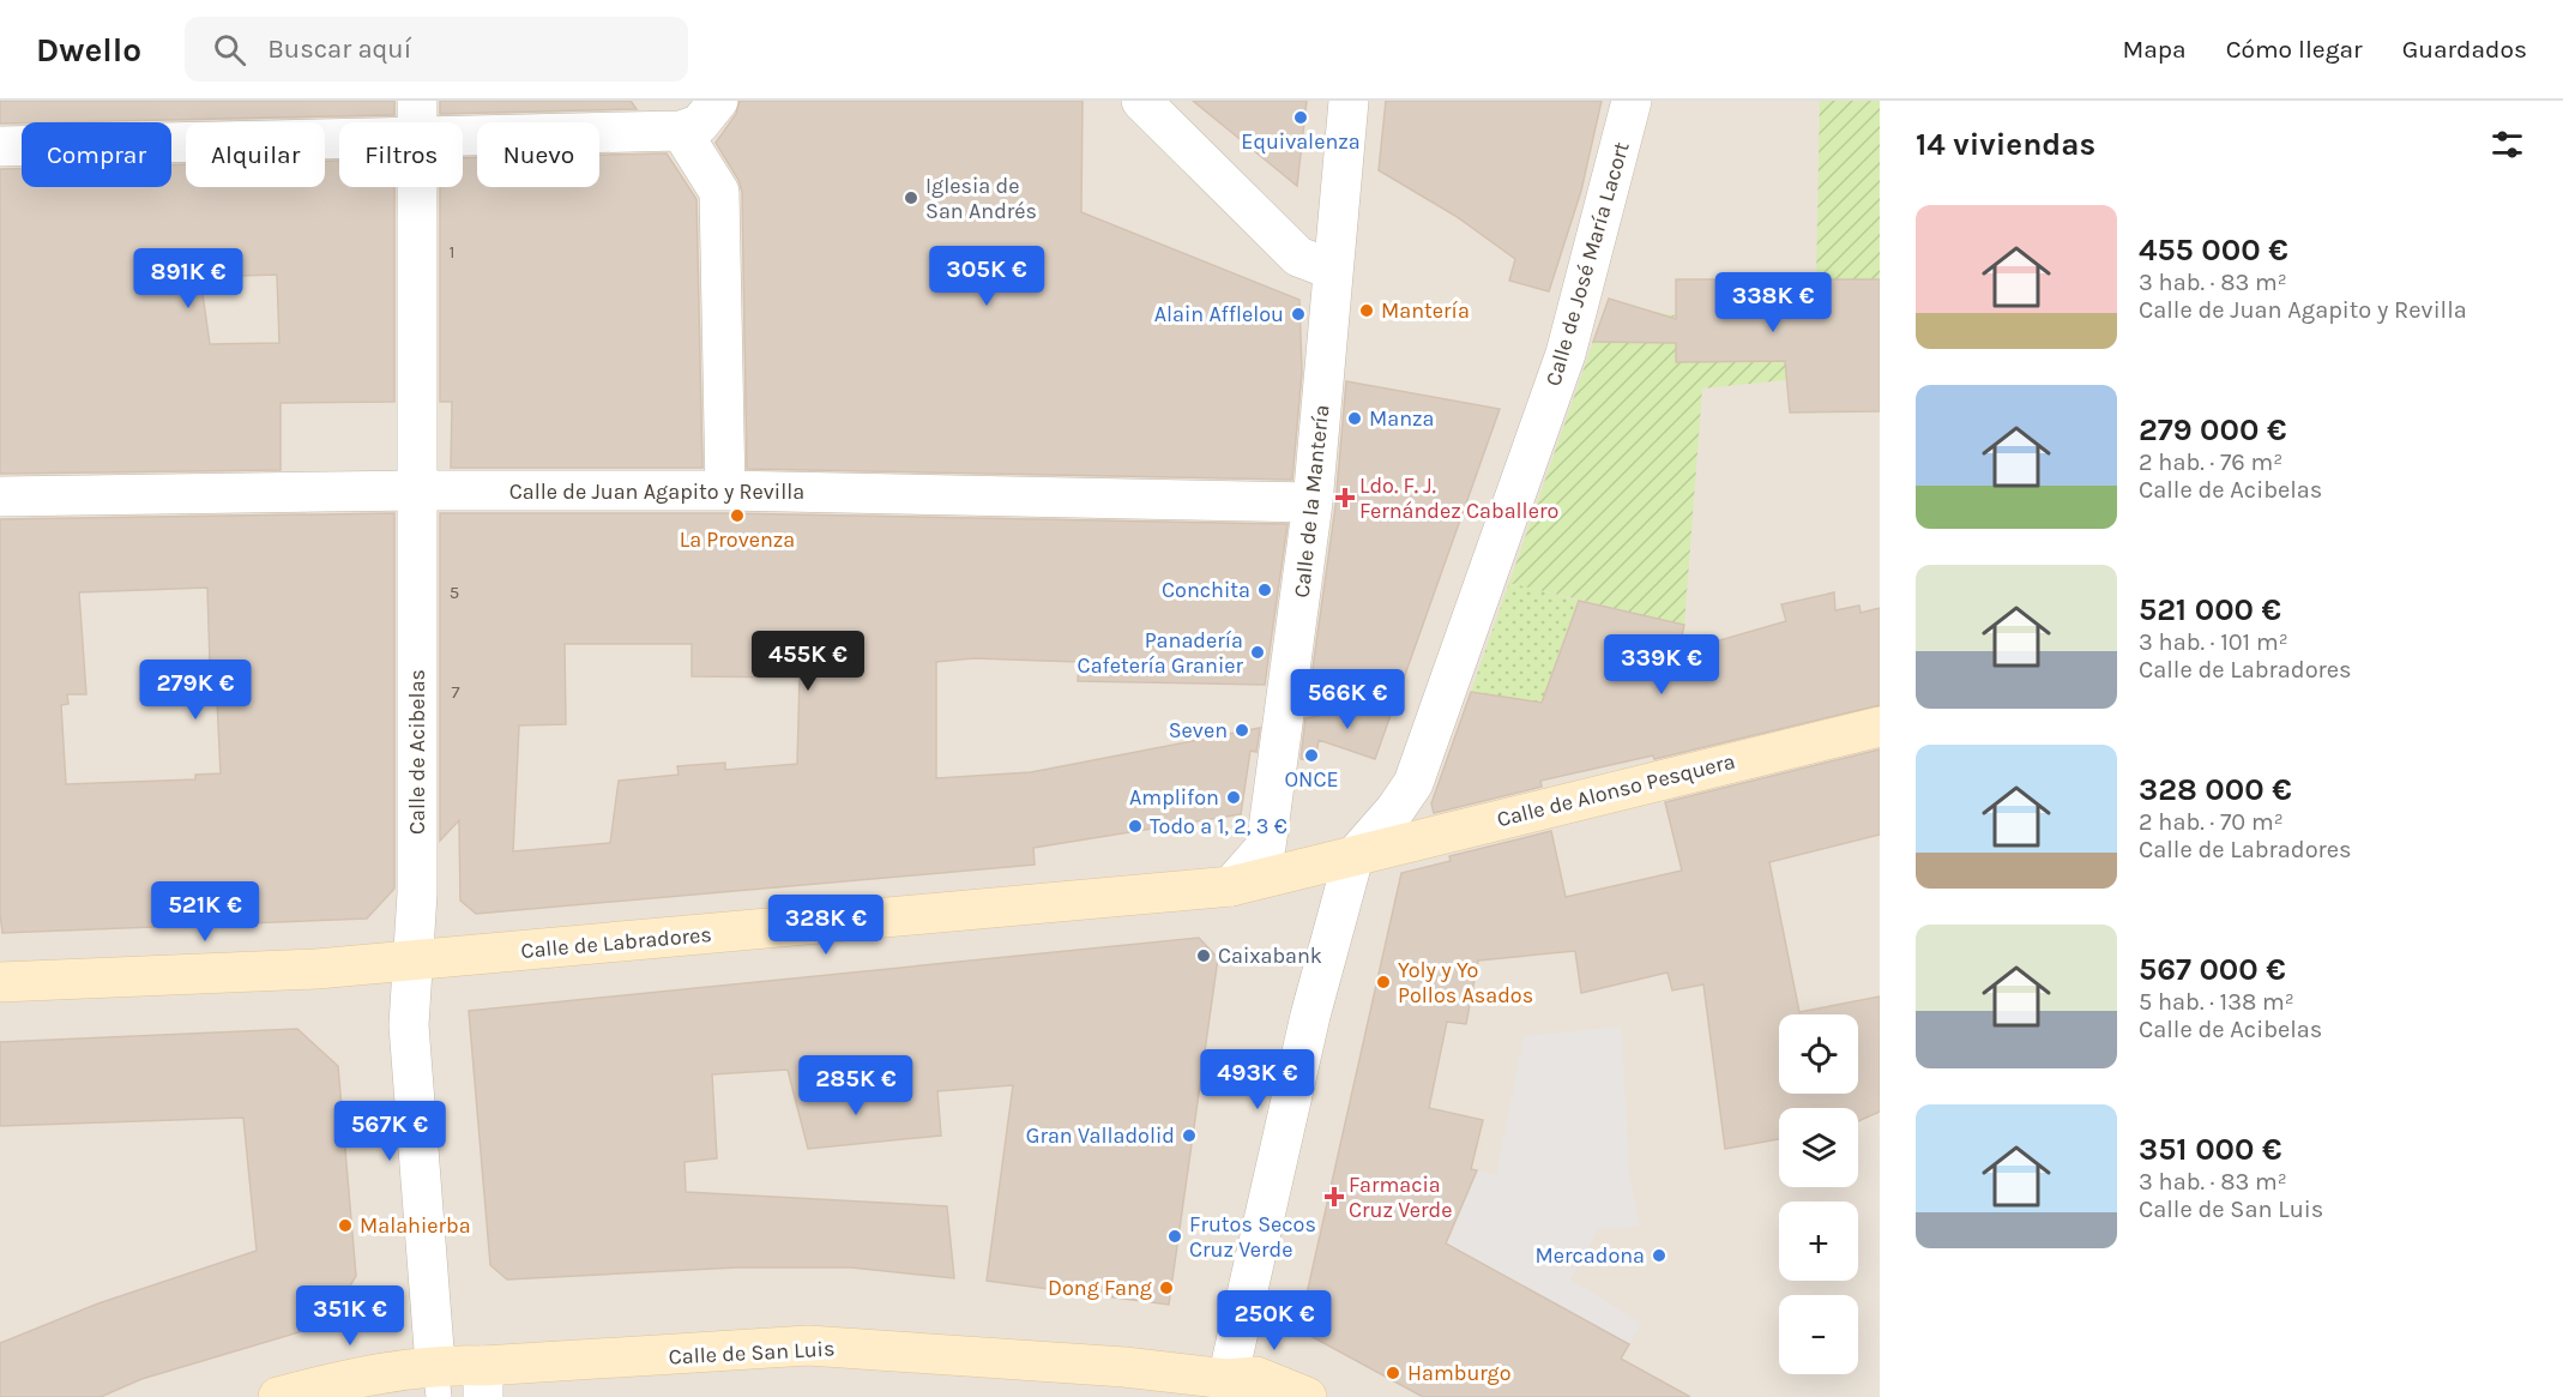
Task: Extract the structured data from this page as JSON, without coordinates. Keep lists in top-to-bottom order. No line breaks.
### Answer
{"streets":{"street":["Calle de José María Lacort","Calle de Juan Agapito y Revilla","Calle de la Mantería","Calle de Acibelas","Calle de Alonso Pesquera","Calle de Labradores","Calle de San Luis"]},"crossings":[["Calle de José María Lacort","Calle de Alonso Pesquera"],["Calle de Juan Agapito y Revilla","Calle de la Mantería"],["Calle de Juan Agapito y Revilla","Calle de Acibelas"],["Calle de la Mantería","Calle de Alonso Pesquera"],["Calle de la Mantería","Calle de Labradores"],["Calle de Acibelas","Calle de Labradores"],["Calle de Acibelas","Calle de San Luis"],["Calle de Alonso Pesquera","Calle de Labradores"]],"places":{"other":["Equivalenza","Iglesia de San Andrés","Mantería","Alain Afflelou","Manza","La Provenza","Conchita","Panadería Cafetería Granier","Seven","ONCE","Amplifon","Todo a 1, 2, 3 €","Caixabank","Yoly y Yo Pollos Asados","Gran Valladolid","Malahierba","Frutos Secos Cruz Verde","Mercadona","Dong Fang","Hamburgo"],"health":["Ldo. F. J. Fernández Caballero","Farmacia Cruz Verde"]},"house_numbers":["1","5","7"],"page":{"header":"Dwello","search":"Buscar aquí","nav":["Mapa","Cómo llegar","Guardados"],"heading":"14 viviendas","chip":["Comprar","Alquilar","Filtros","Nuevo"],"list":[{"name":"455 000 €","note":"3 hab. · 83 m² · Calle de Juan Agapito y Revilla"},{"name":"279 000 €","note":"2 hab. · 76 m² · Calle de Acibelas"},{"name":"521 000 €","note":"3 hab. · 101 m² · Calle de Labradores"},{"name":"328 000 €","note":"2 hab. · 70 m² · Calle de Labradores"},{"name":"567 000 €","note":"5 hab. · 138 m² · Calle de Acibelas"},{"name":"351 000 €","note":"3 hab. · 83 m² · Calle de San Luis"}],"price":["305K €","891K €","338K €","455K €","339K €","279K €","566K €","521K €","328K €","493K €","285K €","567K €","351K €","250K €"],"map_buttons":["+","−"]}}
